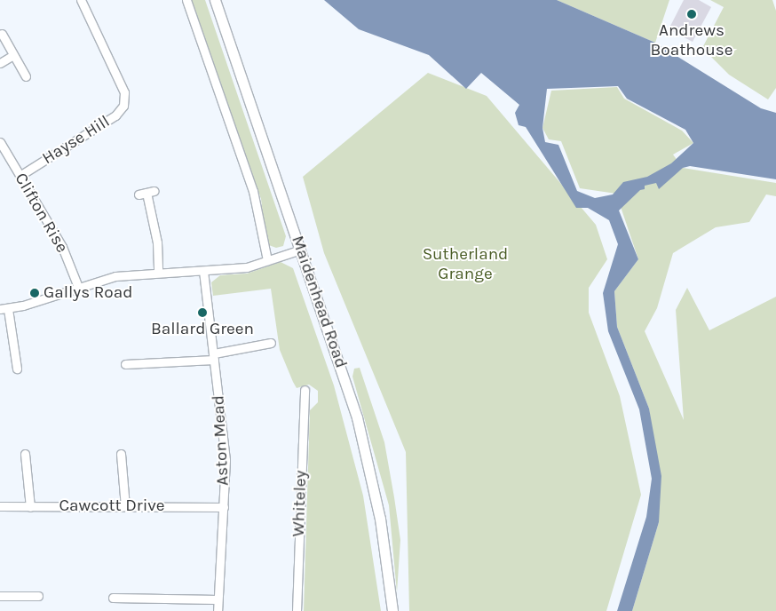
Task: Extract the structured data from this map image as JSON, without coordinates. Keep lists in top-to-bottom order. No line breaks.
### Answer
{"streets":{"main road":["Maidenhead Road"],"street":["Hayse Hill","Clifton Rise","Aston Mead","Whiteley","Cawcott Drive"]},"crossings":[["Hayse Hill","Clifton Rise"],["Aston Mead","Cawcott Drive"]],"parks":["Sutherland Grange"],"places":["Andrews Boathouse","Gallys Road","Ballard Green"]}
